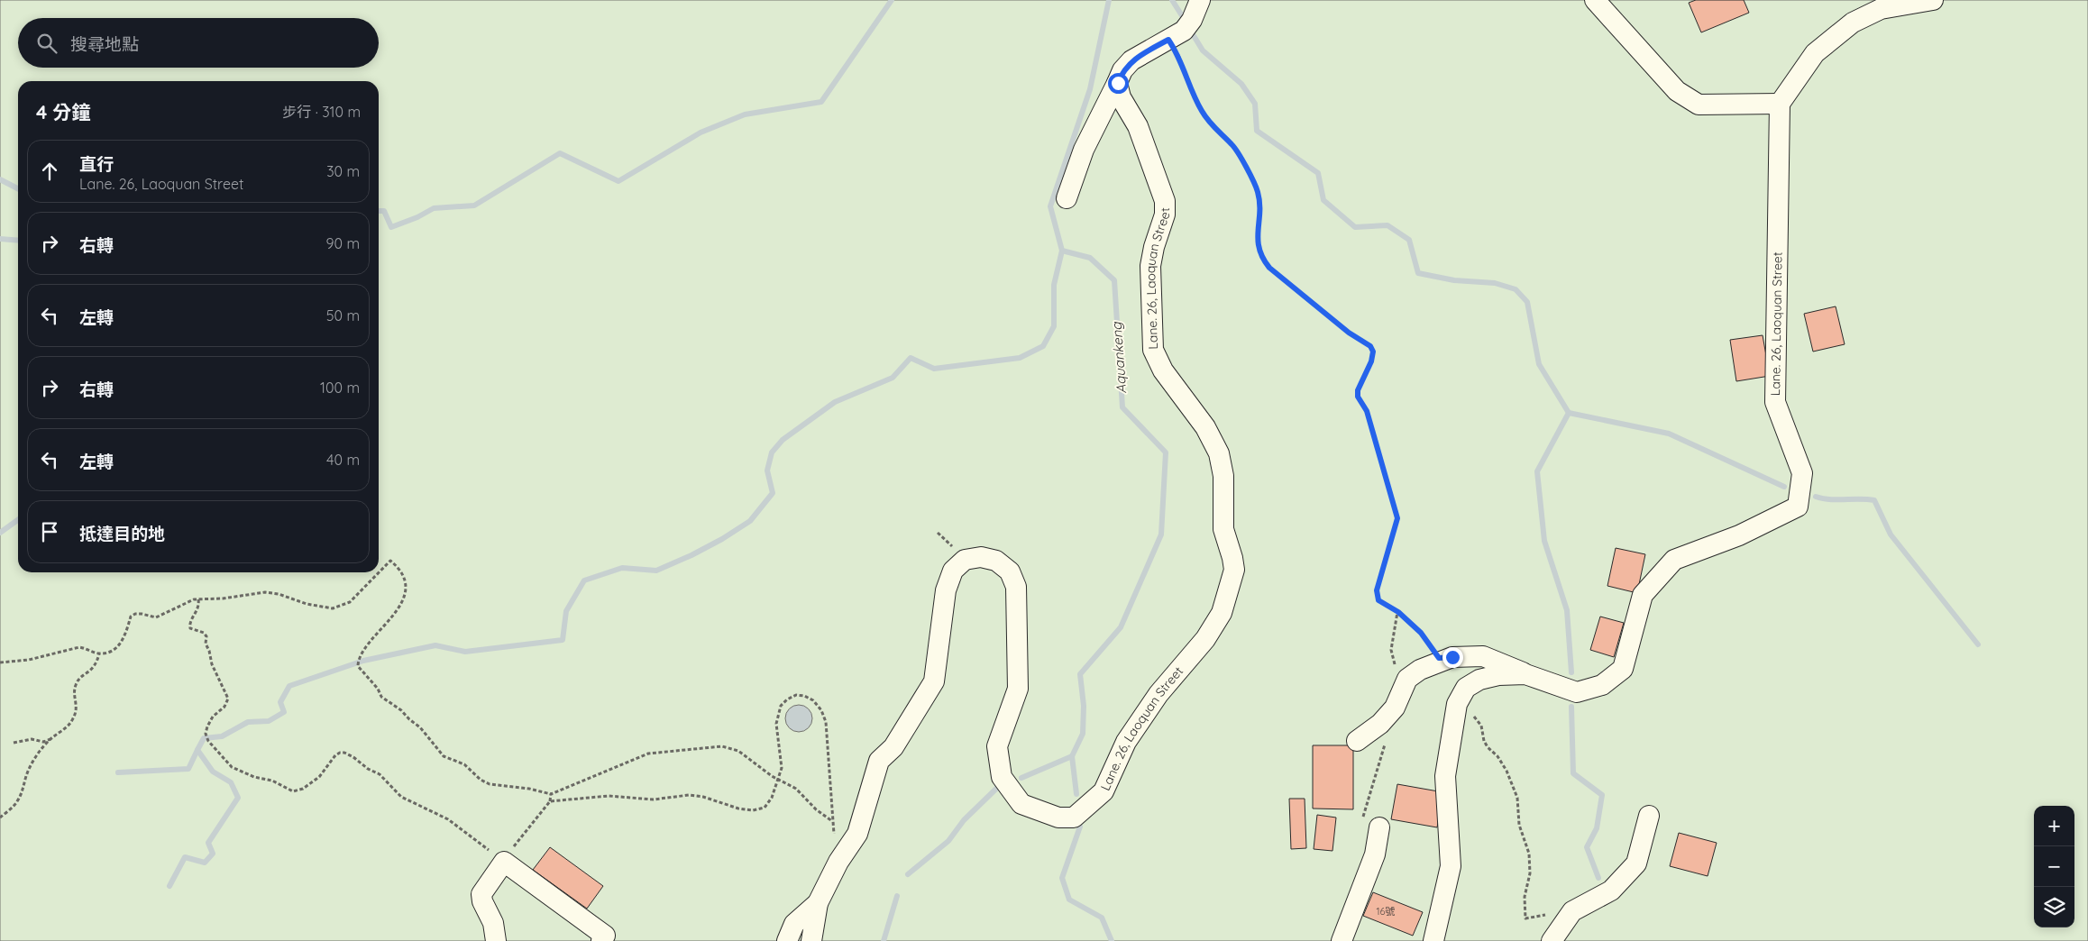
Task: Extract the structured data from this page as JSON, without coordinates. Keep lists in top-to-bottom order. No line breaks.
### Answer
{"streets":{"street":["Lane. 26, Laoquan Street"]},"water":["Aquankeng"],"house_numbers":["16號"],"page":{"search":"搜尋地點","heading":["4 分鐘","步行 · 310 m"],"list":[["直行","Lane. 26, Laoquan Street","30 m"],["右轉","90 m"],["左轉","50 m"],["右轉","100 m"],["左轉","40 m"],"抵達目的地"],"map_buttons":["+","−"]}}
